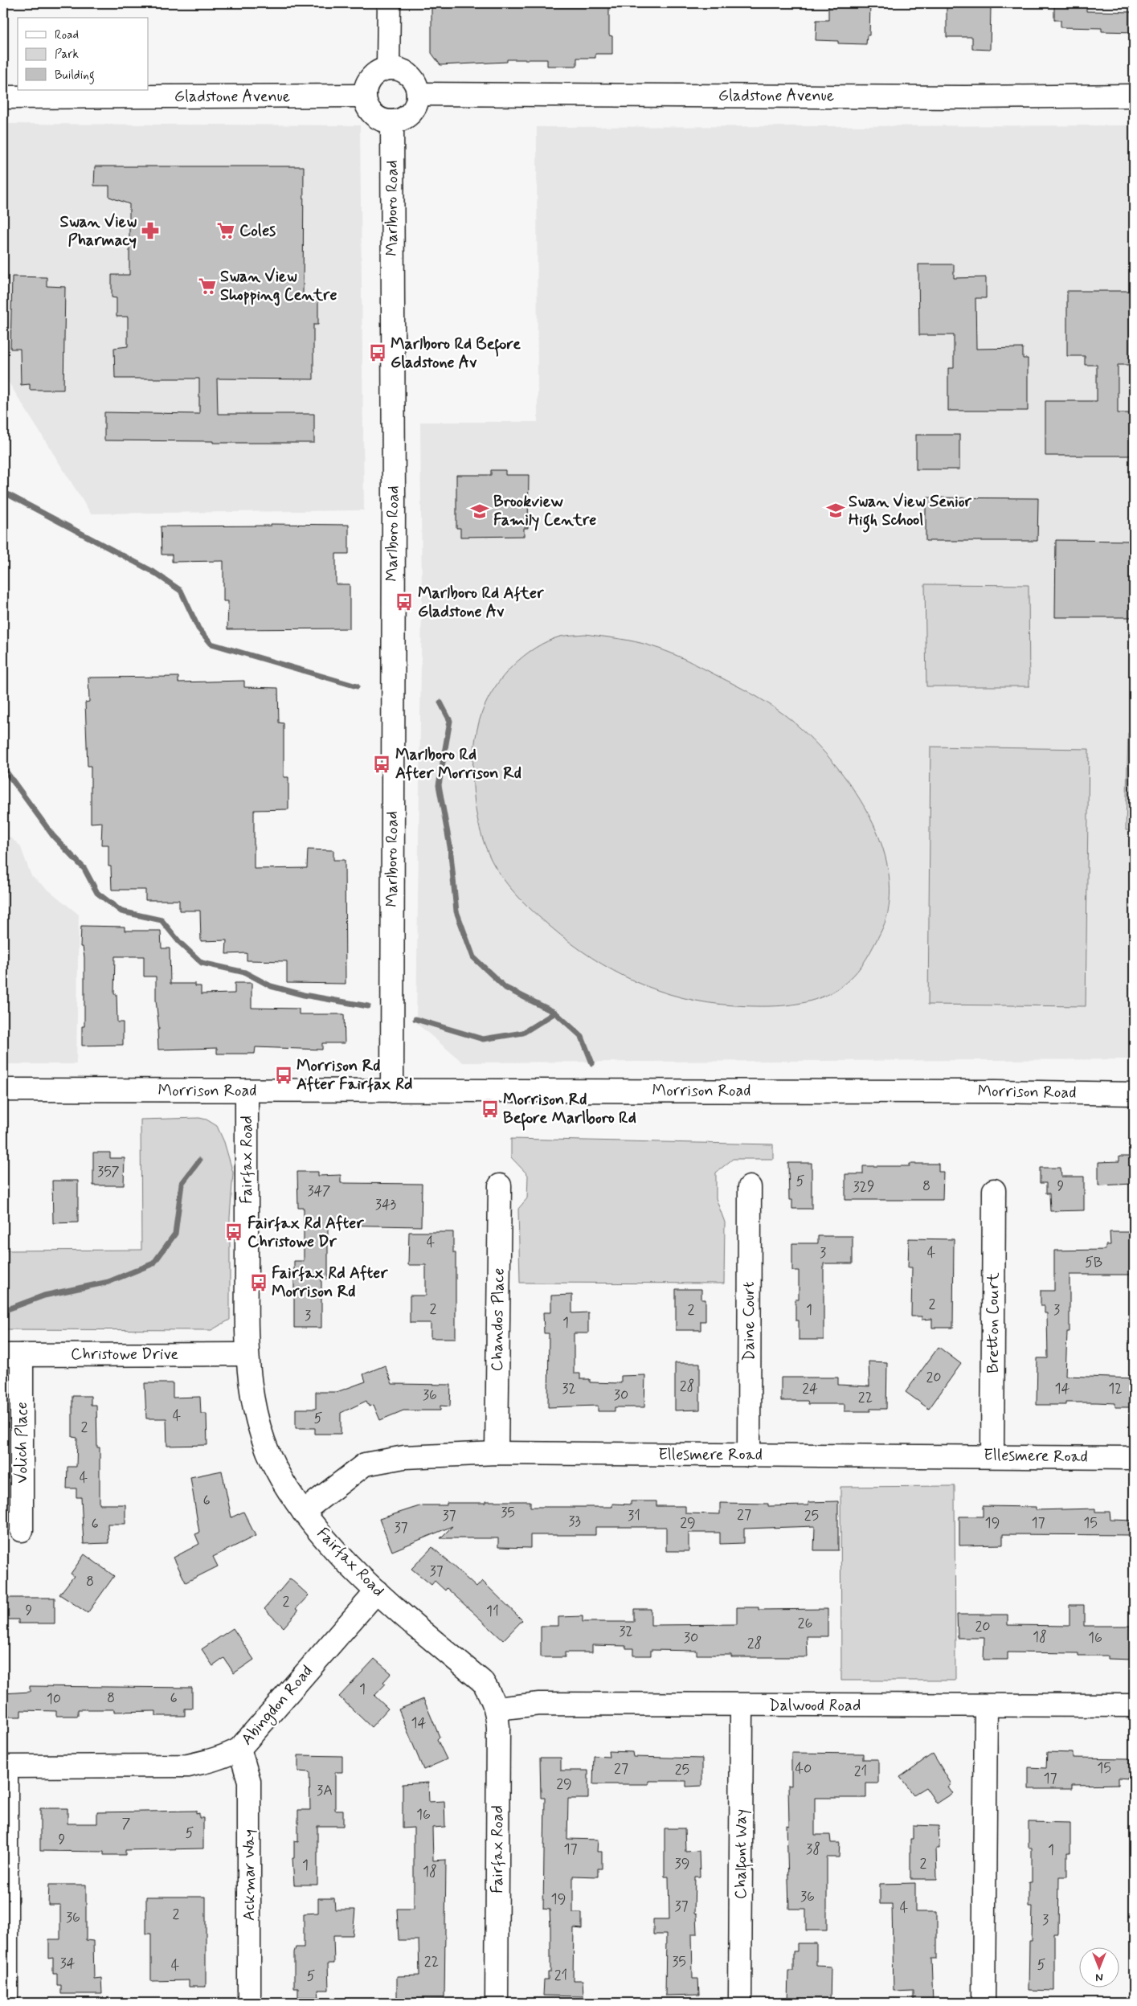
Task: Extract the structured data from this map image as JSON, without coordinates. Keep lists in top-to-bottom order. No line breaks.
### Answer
{"streets":{"street":["Gladstone Avenue","Marlboro Road","Morrison Road","Fairfax Road","Chandos Place","Daine Court","Bretton Court","Christowe Drive","Volich Place","Ellesmere Road","Abingdon Road","Dalwood Road","Chalfont Way","Ackmar Way"]},"crossings":[["Gladstone Avenue","Marlboro Road"],["Marlboro Road","Morrison Road"],["Morrison Road","Fairfax Road"],["Fairfax Road","Christowe Drive"],["Fairfax Road","Ellesmere Road"],["Fairfax Road","Abingdon Road"],["Fairfax Road","Dalwood Road"],["Chandos Place","Ellesmere Road"],["Daine Court","Ellesmere Road"],["Bretton Court","Ellesmere Road"],["Christowe Drive","Volich Place"],["Abingdon Road","Ackmar Way"],["Dalwood Road","Chalfont Way"]],"places":{"pharmacy":["Swan View Pharmacy"],"supermarket":["Coles","Swan View Shopping Centre"],"bus stop":["Marlboro Rd Before Gladstone Av","Marlboro Rd After Gladstone Av","Marlboro Rd After Morrison Rd","Morrison Rd After Fairfax Rd","Morrison Rd Before Marlboro Rd","Fairfax Rd After Christowe Dr","Fairfax Rd After Morrison Rd"],"school or university":["Swan View Senior High School","Brookview Family Centre"]},"house_numbers":["357","5","8","9","329","347","343","4","3","4","5B","2","2","2","1","3","3","1","20","28","32","24","14","12","36","30","22","4","5","2","4","6","35","27","37","31","25","33","29","19","17","15","6","37","37","8","2","9","11","26","20","32","18","30","16","28","1","8","6","10","14","15","27","40","25","21","17","29","3A","16","7","5","9","17","38","1","39","2","1","18","36","19","37","4","2","36","3","22","35","34","5","4","21","5"],"legend":["Road","Park","Building"],"north":"bottom"}
